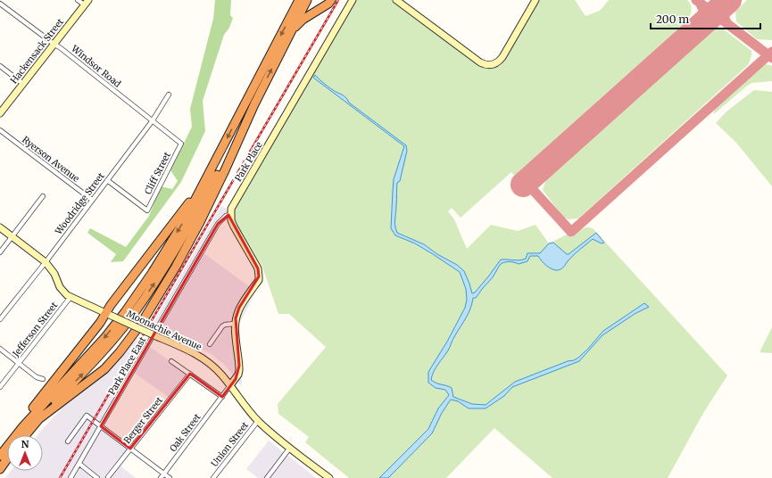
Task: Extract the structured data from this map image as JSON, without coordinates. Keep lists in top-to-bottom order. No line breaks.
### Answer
{"streets":{"street":["Hackensack Street","Windsor Road","Ryerson Avenue","Park Place","Cliff Street","Woodridge Street","Jefferson Street","Moonachie Avenue","Park Place East","Berger Street","Oak Street","Union Street"]},"crossings":[["Hackensack Street","Windsor Road"],["Windsor Road","Cliff Street"],["Windsor Road","Woodridge Street"],["Ryerson Avenue","Woodridge Street"],["Park Place","Park Place East"],["Cliff Street","Woodridge Street"],["Woodridge Street","Moonachie Avenue"],["Jefferson Street","Moonachie Avenue"],["Moonachie Avenue","Oak Street"],["Moonachie Avenue","Union Street"]],"scale_bar":"200 m","north":"top"}
